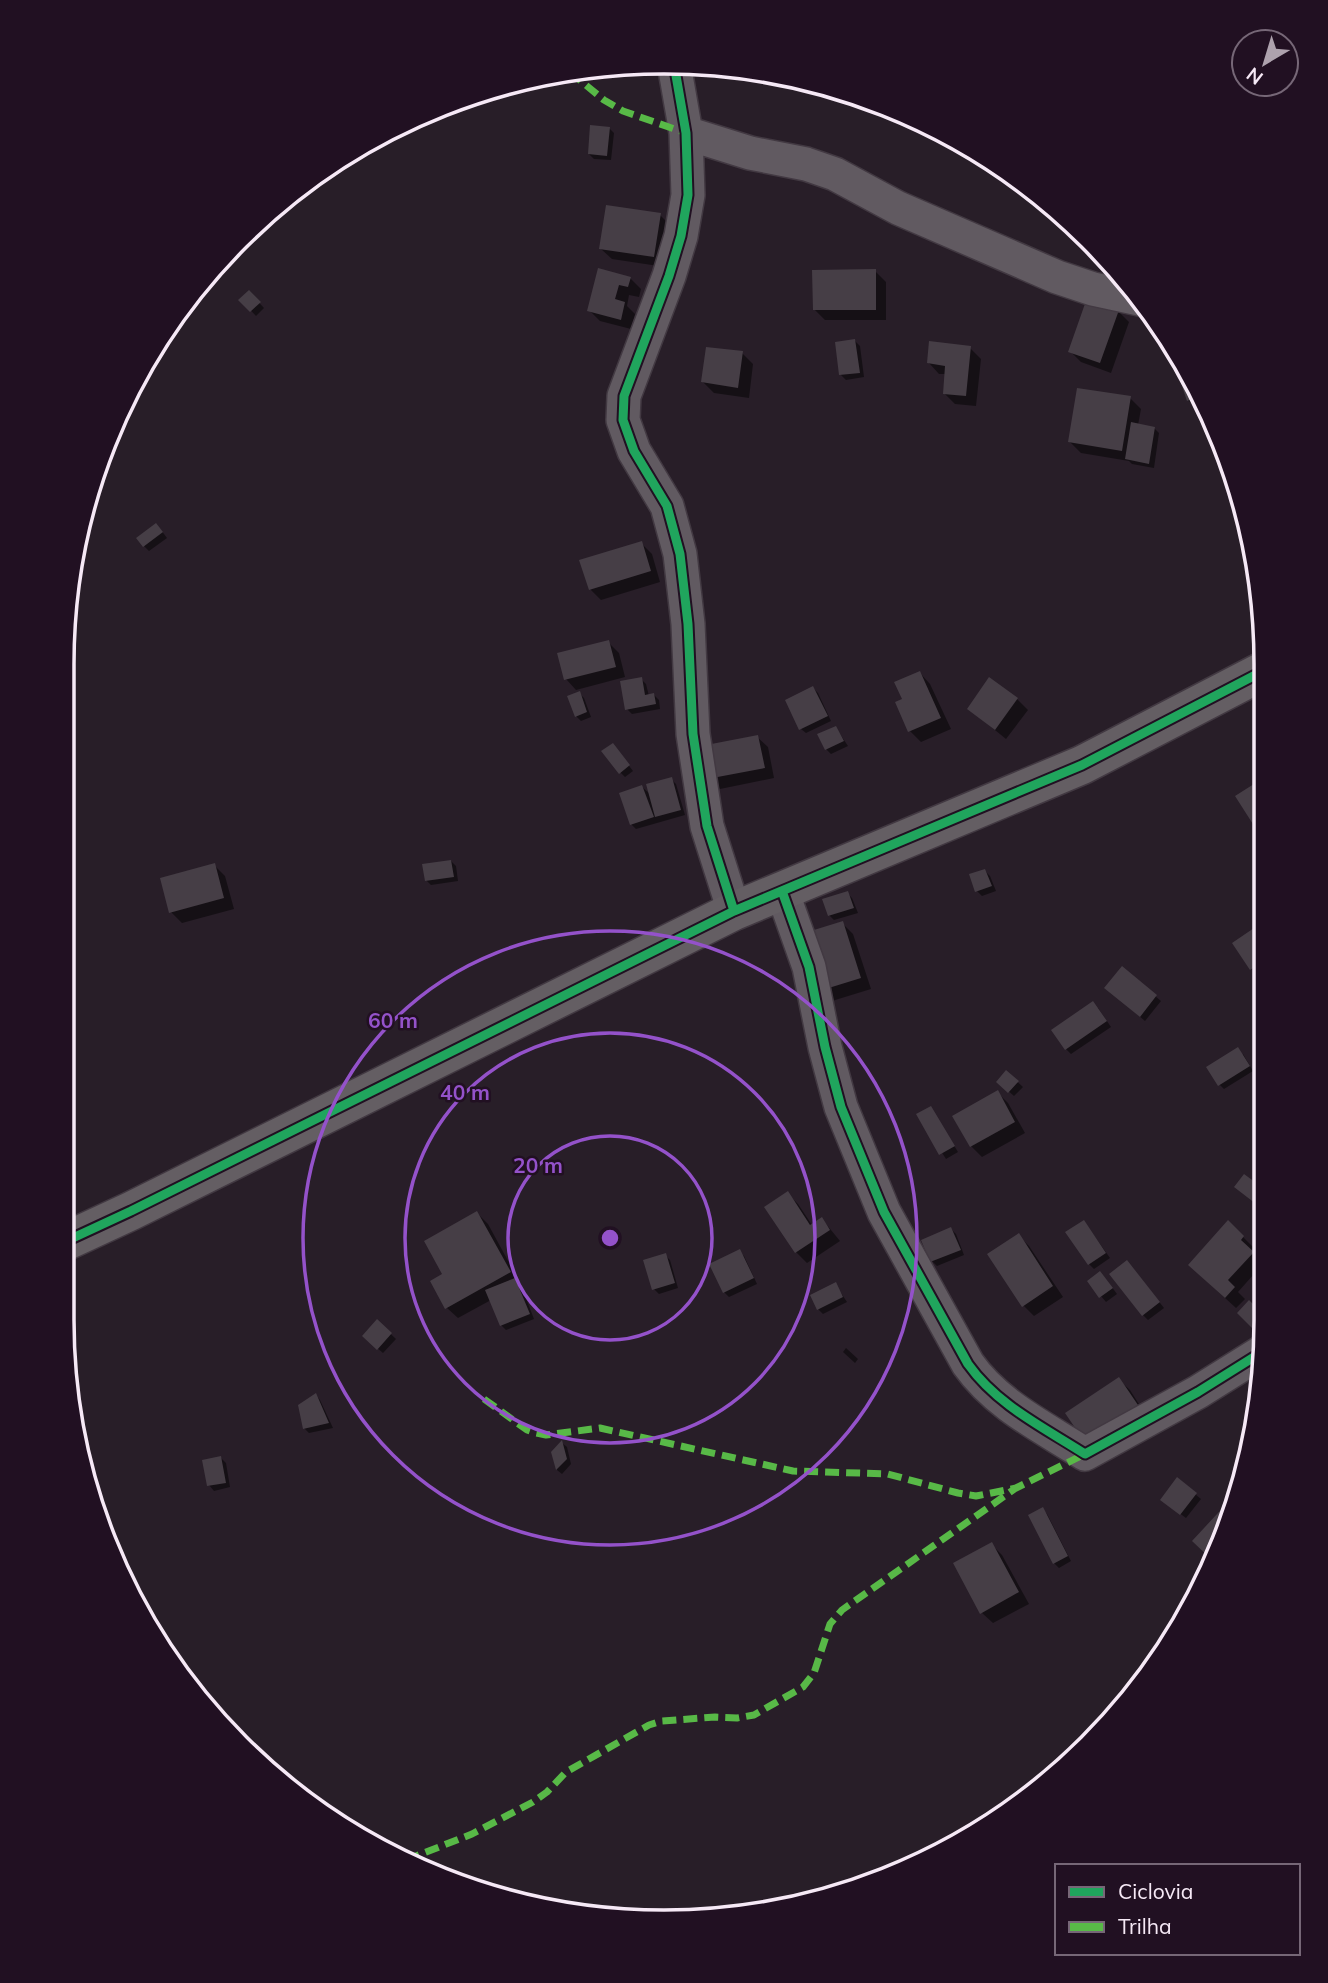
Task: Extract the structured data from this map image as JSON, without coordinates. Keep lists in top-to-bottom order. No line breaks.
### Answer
{"legend":["Ciclovia","Trilha"],"north":"bottom left","rings":["60 m","40 m","20 m"]}
